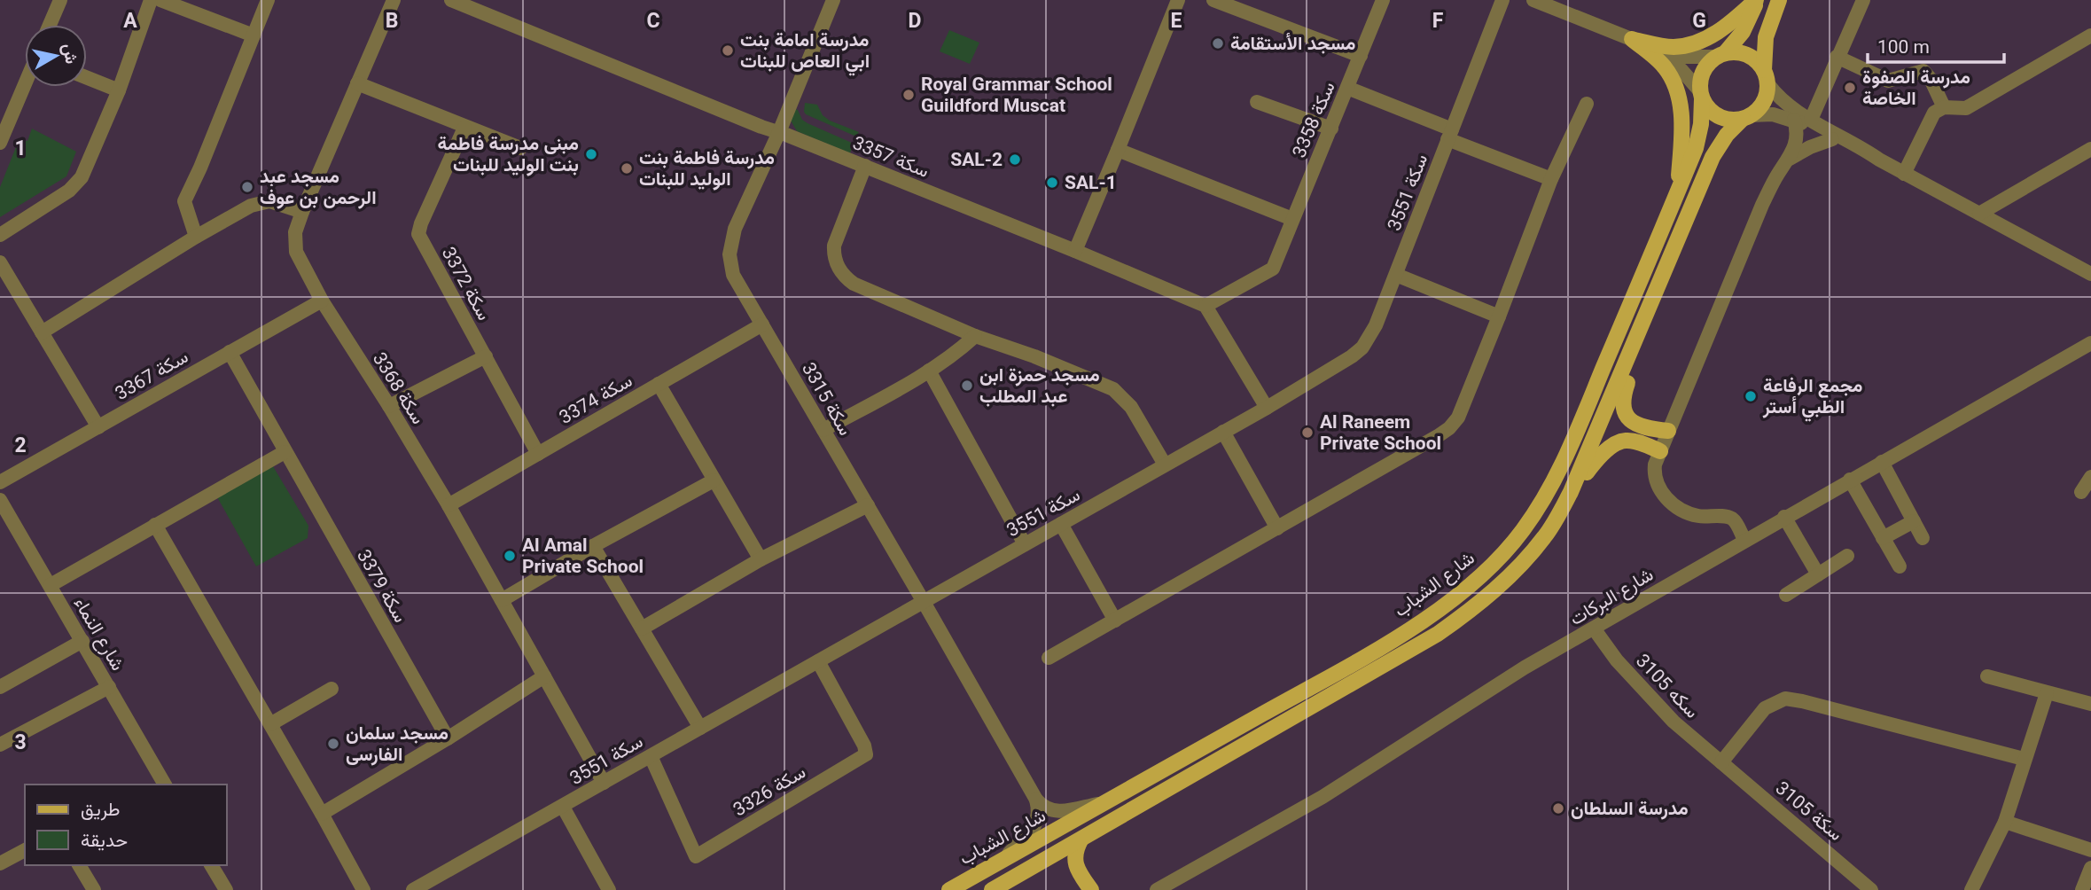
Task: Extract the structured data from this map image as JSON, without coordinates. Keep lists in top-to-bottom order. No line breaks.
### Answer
{"streets":{"main road":["شارع الشباب"],"street":["سكة 3358","سكة 3357","سكة 3551","سكة 3372","سكة 3367","سكة 3368","سكة 3374","سكة 3315","سكة 3379","شارع البركات","شارع النماء","سكه 3105","سكة 3326","سكة 3105"]},"crossings":[["سكة 3358","سكة 3357"],["سكة 3357","سكة 3315"],["سكة 3551","سكة 3368"],["سكة 3551","سكة 3315"],["سكة 3551","سكة 3326"],["سكة 3372","سكة 3374"],["سكة 3367","سكة 3368"],["سكة 3367","سكة 3379"],["سكة 3368","سكة 3374"],["سكة 3374","سكة 3315"],["شارع البركات","سكه 3105"],["سكه 3105","سكة 3105"]],"places":["مسجد الأستقامة","مدرسة امامة بنت ابي العاص للبنات","مدرسة الصفوة الخاصة","Royal Grammar School Guildford Muscat","مبنى مدرسة فاطمة بنت الوليد للبنات","SAL-2","مدرسة فاطمة بنت الوليد للبنات","SAL-1","مسجد عبد الرحمن بن عوف","مسجد حمزة ابن عبد المطلب","مجمع الرفاعة الطبي أستر","Al Raneem Private School","Al Amal Private School","مسجد سلمان الفارسى","مدرسة السلطان"],"legend":["طريق","حديقة"],"scale_bar":"100 m","north":"right","grid":{"columns":["A","B","C","D","E","F","G"],"rows":["1","2","3"]}}
